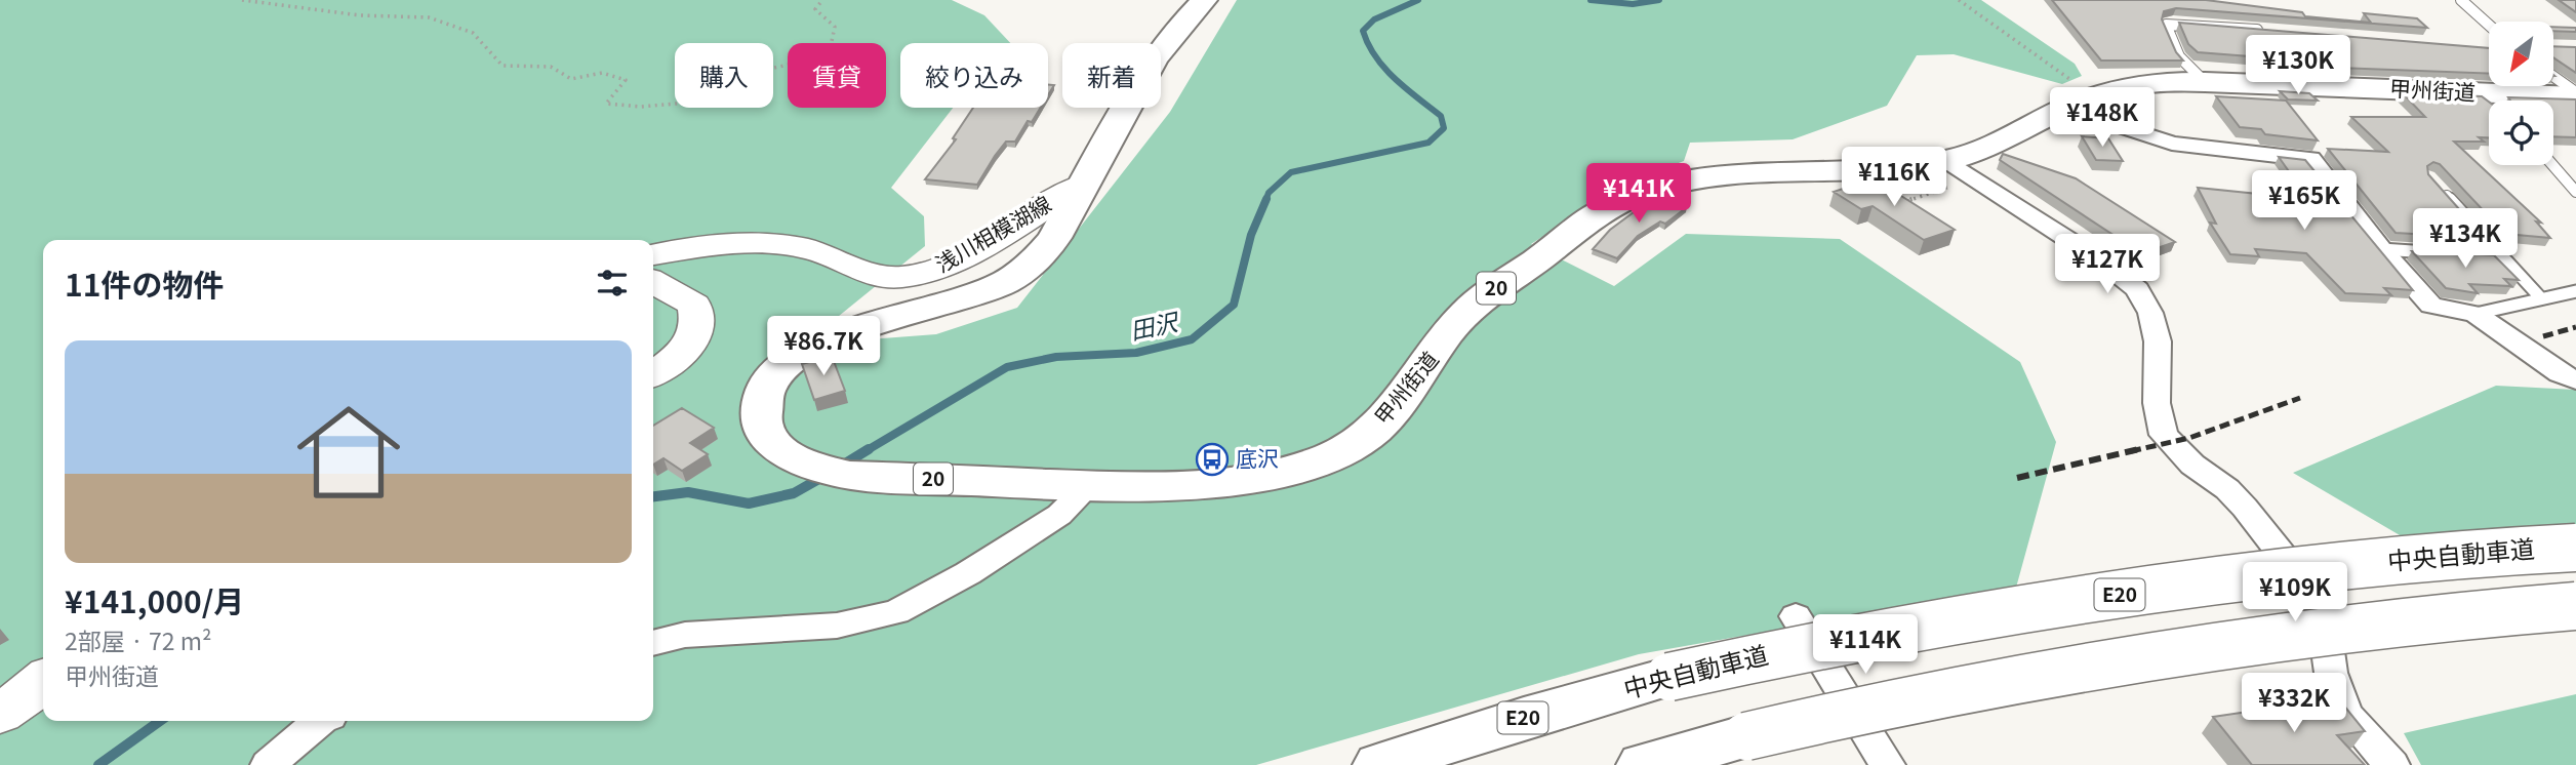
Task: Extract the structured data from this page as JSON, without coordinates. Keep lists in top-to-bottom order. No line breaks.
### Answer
{"streets":{"highway":["甲州街道","20","中央自動車道","E20"],"main road":["浅川相模湖線"]},"crossings":[["甲州街道","浅川相模湖線"]],"water":["田沢"],"places":{"bus stop":["底沢"]},"north":"bottom left","page":{"price":["¥130K","¥148K","¥116K","¥141K","¥165K","¥134K","¥127K","¥86.7K","¥109K","¥114K","¥332K"],"chip":["購入","賃貸","絞り込み","新着"],"heading":"11件の物件","list":[{"name":"¥141,000/月","note":"2部屋 · 72 m² · 甲州街道"}]}}
